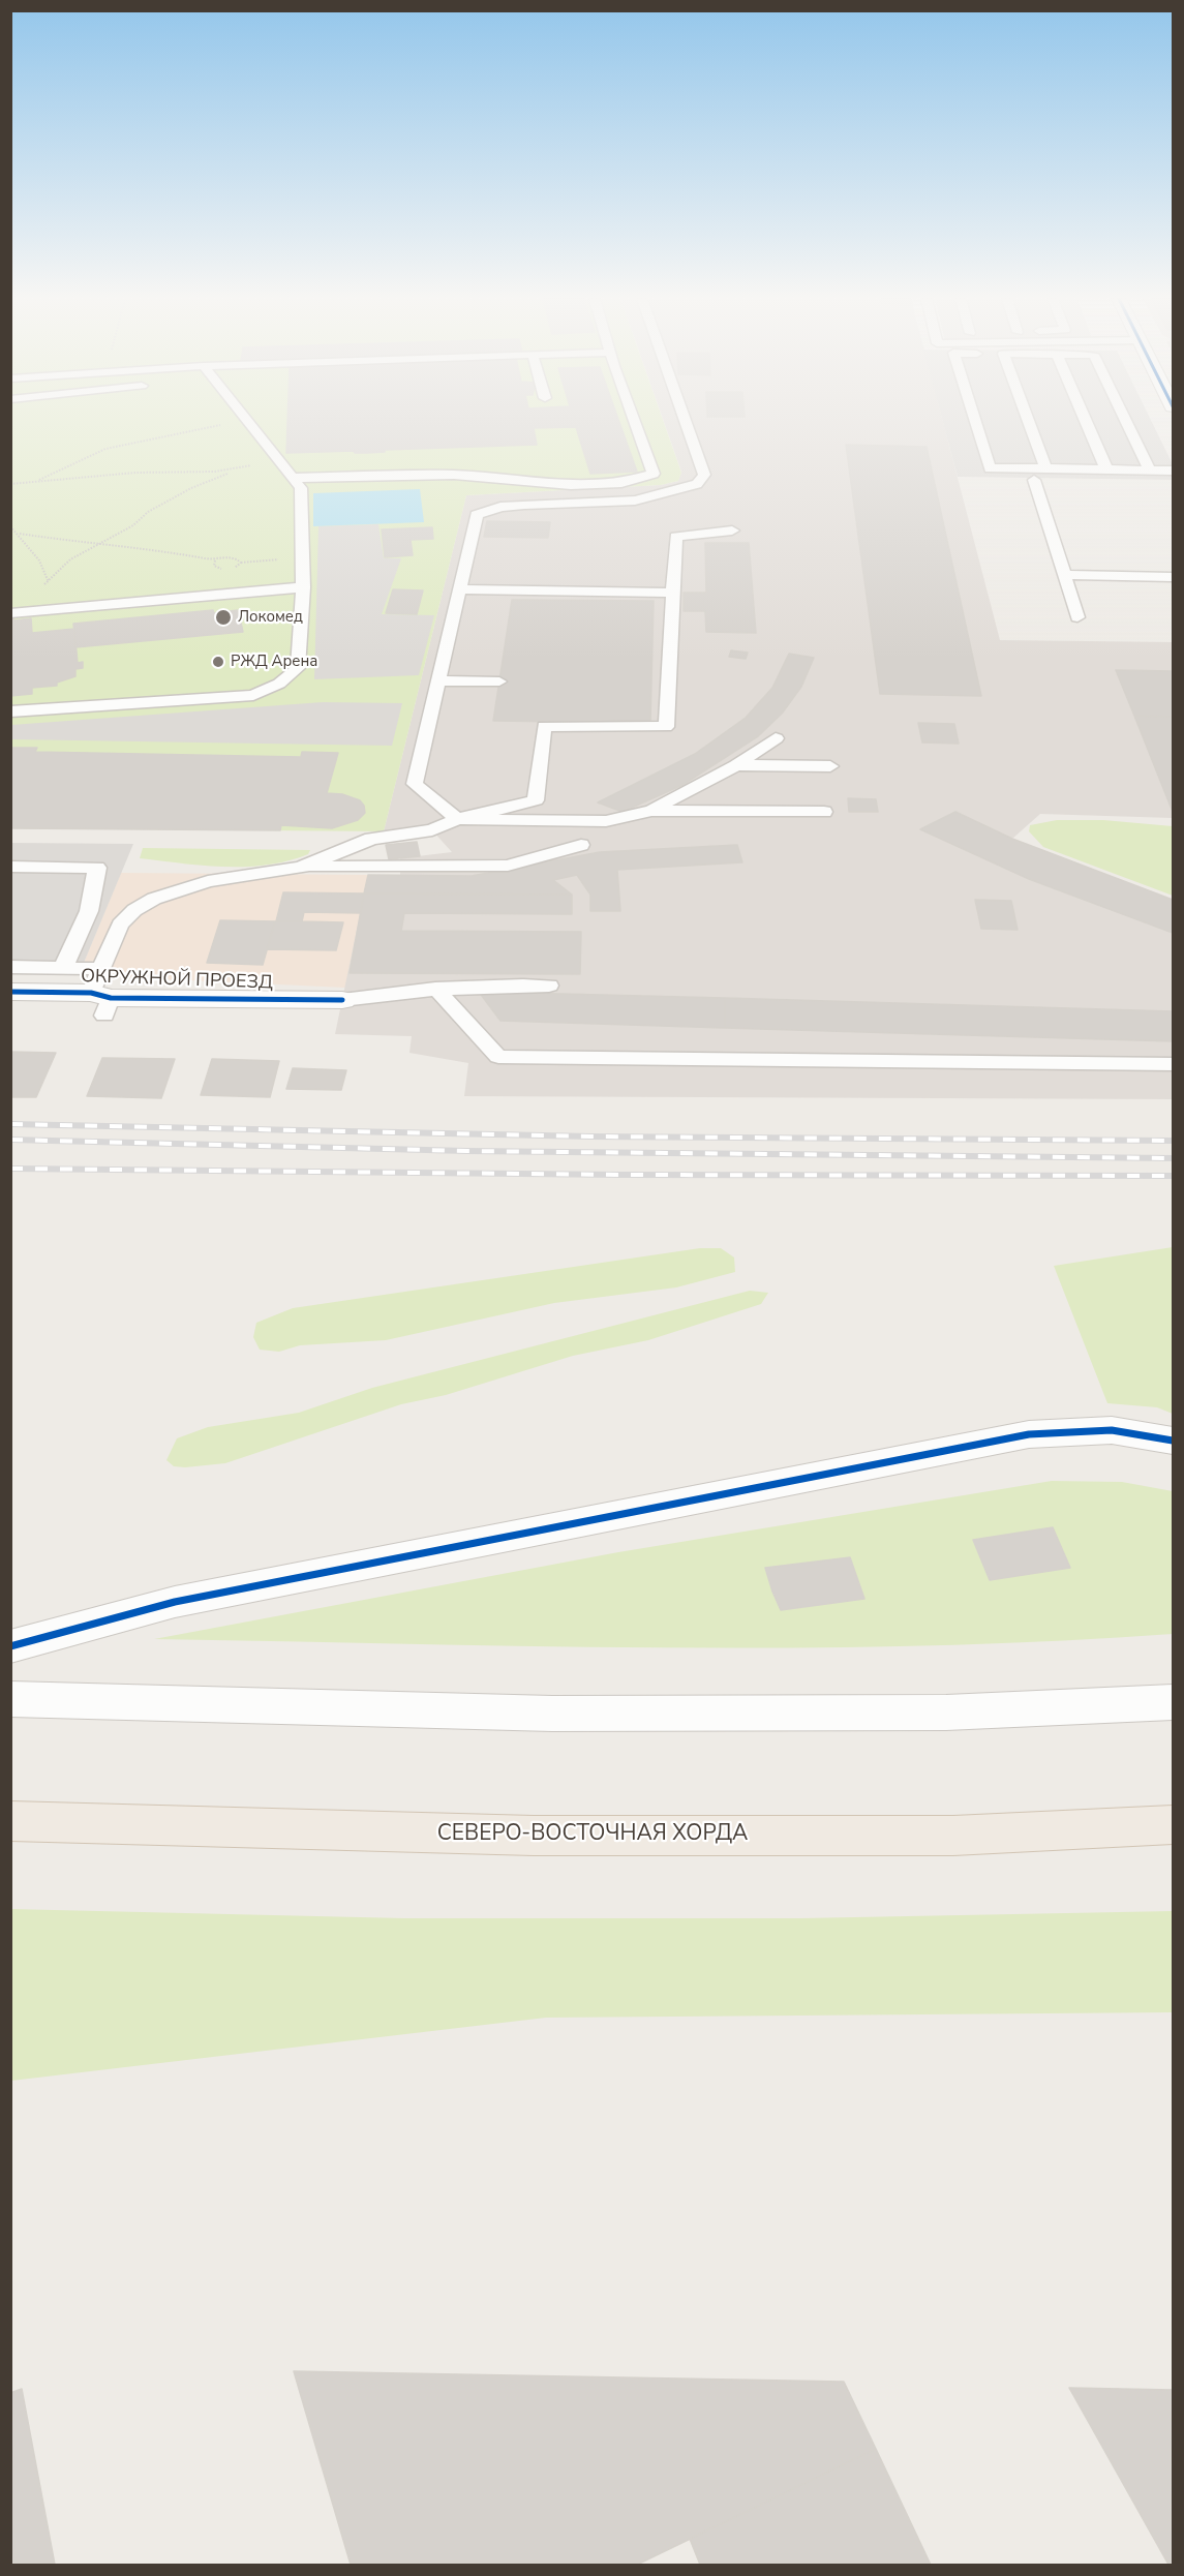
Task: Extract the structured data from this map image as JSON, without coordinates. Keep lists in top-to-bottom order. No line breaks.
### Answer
{"streets":{"main road":["СЕВЕРО-ВОСТОЧНАЯ ХОРДА"],"street":["ОКРУЖНОЙ ПРОЕЗД"]},"places":["Локомед","РЖД Арена"]}
